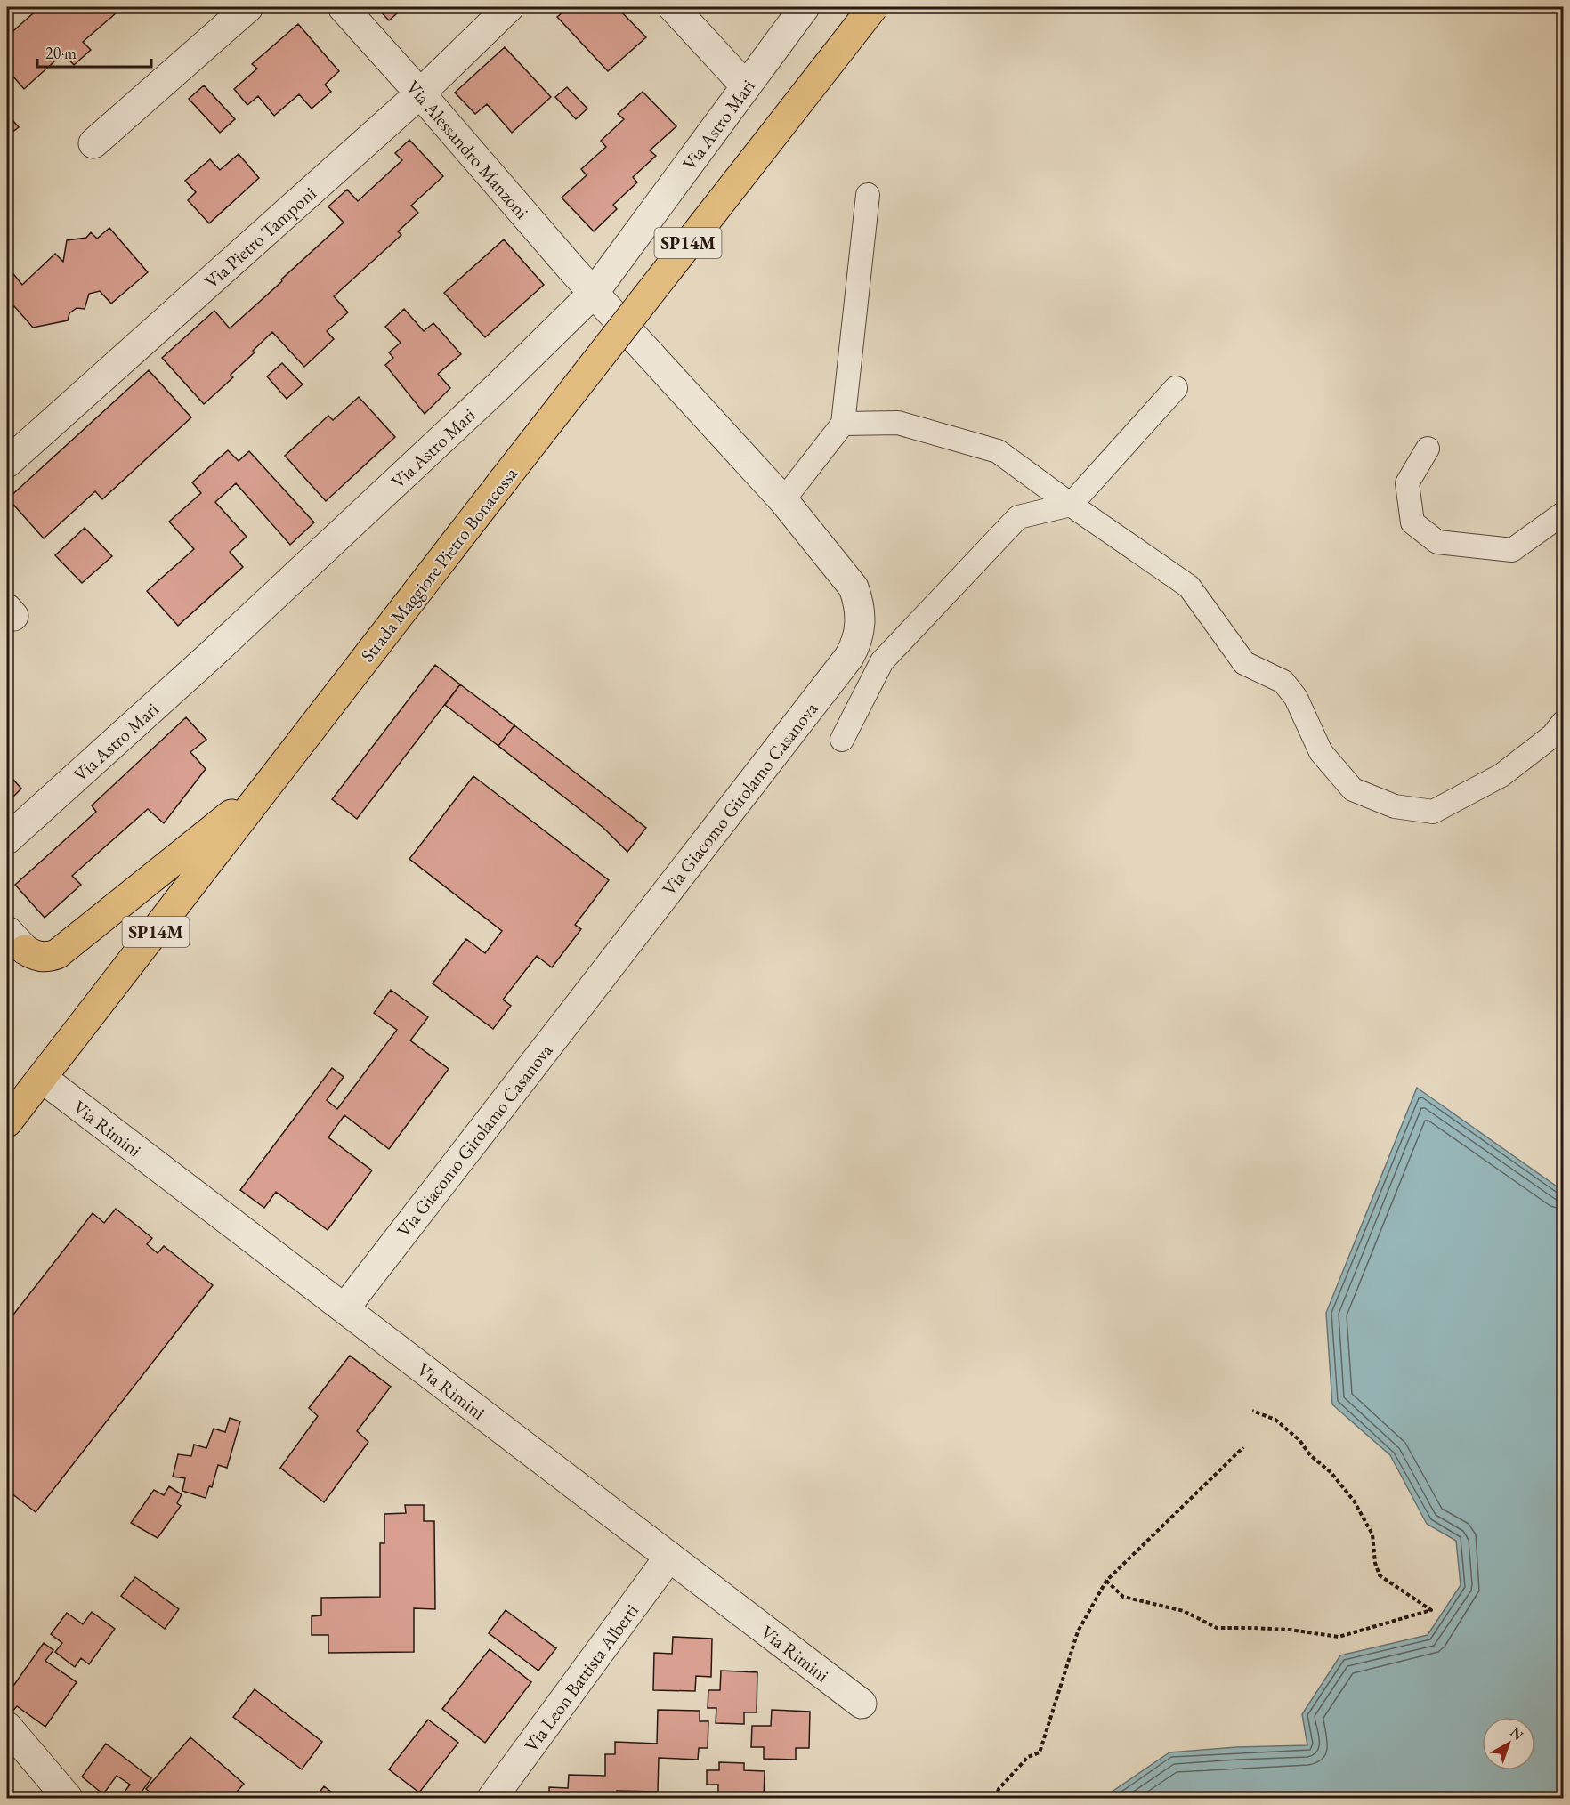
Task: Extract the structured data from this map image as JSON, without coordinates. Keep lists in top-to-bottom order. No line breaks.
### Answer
{"streets":{"main road":["SP14M","Strada Maggiore Pietro Bonacossa"],"street":["Via Astro Mari","Via Alessandro Manzoni","Via Pietro Tamponi","Via Giacomo Girolamo Casanova","Via Rimini","Via Leon Battista Alberti"]},"crossings":[["Via Astro Mari","Via Alessandro Manzoni"],["Via Astro Mari","Via Giacomo Girolamo Casanova"],["Via Alessandro Manzoni","Via Pietro Tamponi"],["Via Alessandro Manzoni","Via Giacomo Girolamo Casanova"],["Strada Maggiore Pietro Bonacossa","Via Rimini"],["Via Giacomo Girolamo Casanova","Via Rimini"],["Via Rimini","Via Leon Battista Alberti"]],"scale_bar":"20 m","north":"top right"}
